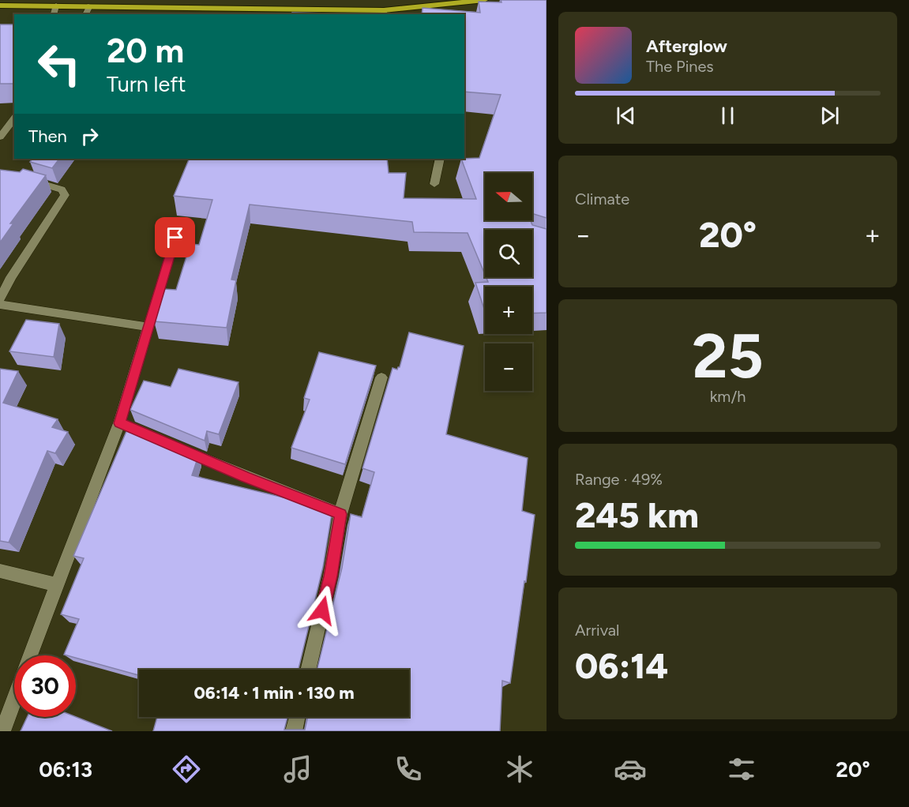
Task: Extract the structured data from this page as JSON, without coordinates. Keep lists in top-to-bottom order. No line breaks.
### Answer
{"north":"left","page":{"turn":["20 m","Turn left"],"song":["Afterglow","The Pines"],"then":"Then","tile":["Climate",["25","km/h"],["Range · 49%","245 km"],["Arrival","06:14"]],"map_buttons":["+","−"],"heat":["−","20°","+"],"limit":"30","trip":"06:14 · 1 min · 130 m","tabs":["06:13","20°"]}}
